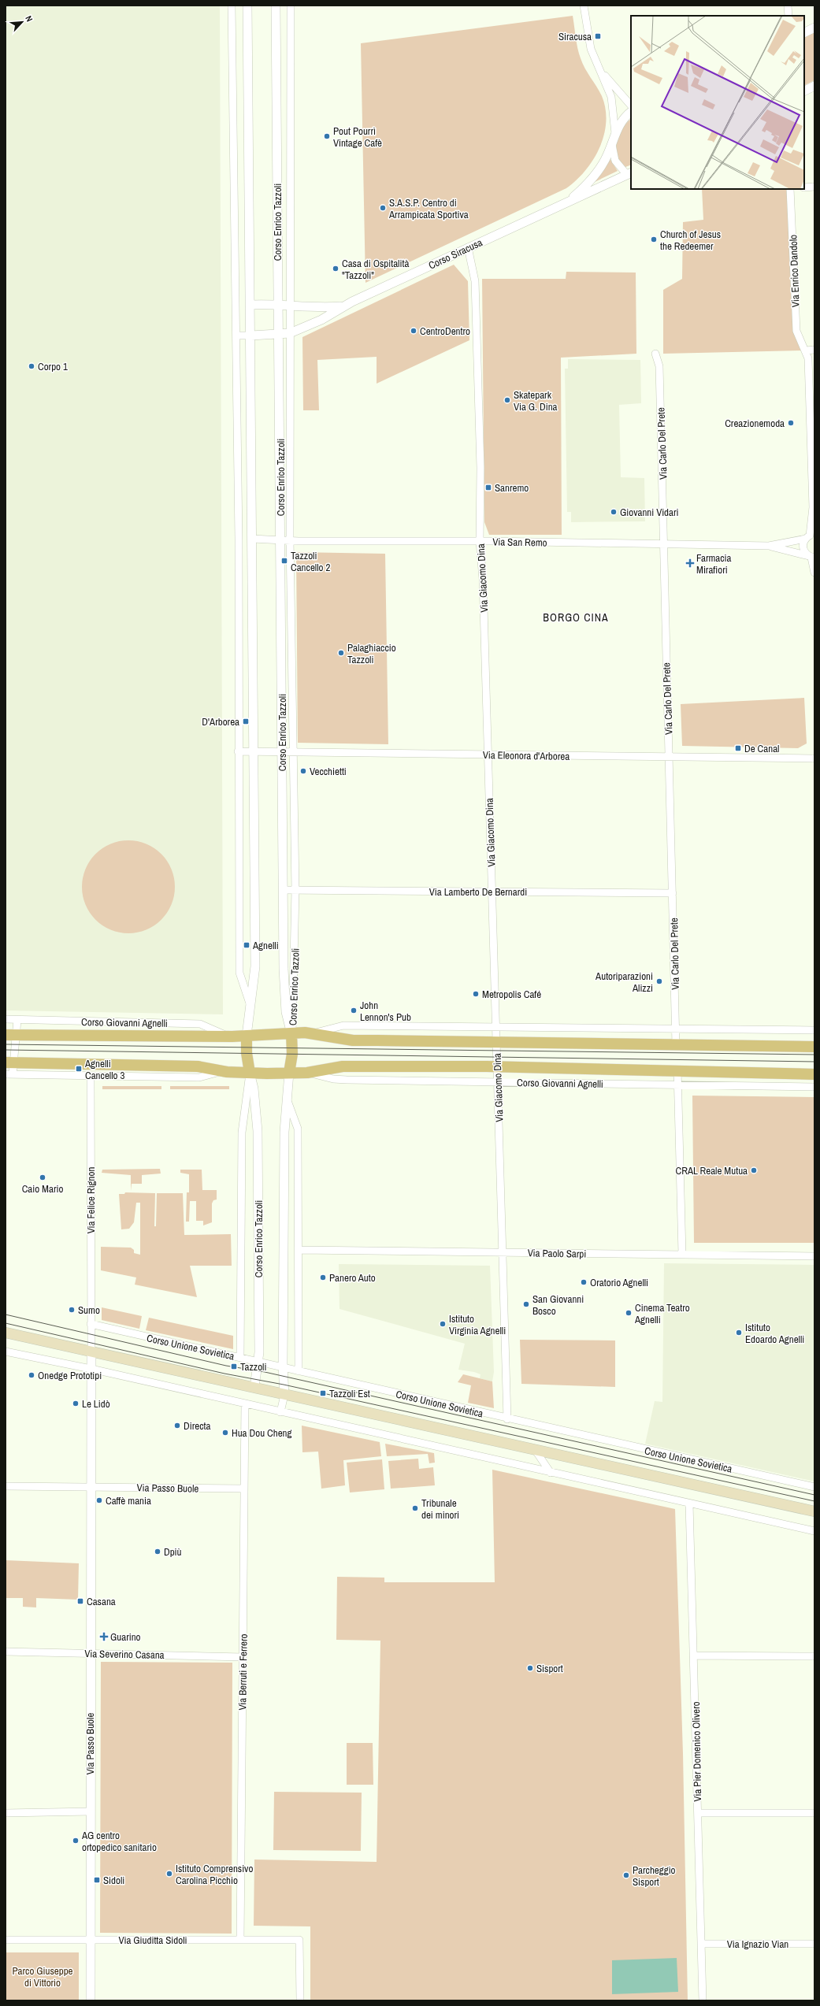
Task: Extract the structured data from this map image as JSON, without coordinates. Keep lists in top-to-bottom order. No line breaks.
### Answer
{"streets":{"main road":["Corso Giovanni Agnelli"],"street":["Corso Enrico Tazzoli","Corso Siracusa","Via Enrico Dandolo","Via Carlo Del Prete","Via San Remo","Via Giacomo Dina","Via Eleonora d'Arborea","Via Lamberto De Bernardi","Via Felice Rignon","Via Paolo Sarpi","Corso Unione Sovietica","Via Passo Buole","Via Severino Casana","Via Berruti e Ferrero","Via Pier Domenico Olivero","Via Giuditta Sidoli","Via Ignazio Vian"]},"crossings":[["Corso Enrico Tazzoli","Corso Siracusa"],["Corso Enrico Tazzoli","Via San Remo"],["Corso Enrico Tazzoli","Via Eleonora d'Arborea"],["Corso Enrico Tazzoli","Via Lamberto De Bernardi"],["Corso Enrico Tazzoli","Corso Giovanni Agnelli"],["Corso Enrico Tazzoli","Corso Unione Sovietica"],["Corso Siracusa","Via Giacomo Dina"],["Via Enrico Dandolo","Via San Remo"],["Via Carlo Del Prete","Via San Remo"],["Via Carlo Del Prete","Via Eleonora d'Arborea"],["Via Carlo Del Prete","Via Lamberto De Bernardi"],["Via Carlo Del Prete","Corso Giovanni Agnelli"],["Via San Remo","Via Giacomo Dina"],["Via Giacomo Dina","Via Eleonora d'Arborea"],["Via Giacomo Dina","Via Lamberto De Bernardi"],["Via Giacomo Dina","Corso Giovanni Agnelli"],["Via Giacomo Dina","Via Paolo Sarpi"],["Via Giacomo Dina","Corso Unione Sovietica"],["Via Felice Rignon","Corso Unione Sovietica"],["Via Passo Buole","Via Severino Casana"],["Via Passo Buole","Via Berruti e Ferrero"],["Via Passo Buole","Via Giuditta Sidoli"],["Via Severino Casana","Via Berruti e Ferrero"],["Via Berruti e Ferrero","Via Giuditta Sidoli"],["Via Pier Domenico Olivero","Via Ignazio Vian"]],"districts":["BORGO CINA"],"parks":["Parco Giuseppe di Vittorio"],"places":{"transit":["Siracusa","Sanremo","Tazzoli Cancello 2","D'Arborea","De Canal","Agnelli","Agnelli Cancello 3","Tazzoli","Tazzoli Est","Casana","Sidoli"],"other":["Pout Pourrì Vintage Cafè","S.A.S.P. Centro di Arrampicata Sportiva","Church of Jesus the Redeemer","Casa di Ospitalità \"Tazzoli\"","CentroDentro","Corpo 1","Skatepark Via G. Dina","Creazionemoda","Giovanni Vidari","Palaghiaccio Tazzoli","Vecchietti","Autoriparazioni Alizzi","Metropolis Café","John Lennon's Pub","CRAL Reale Mutua","Caio Mario","Panero Auto","Oratorio Agnelli","San Giovanni Bosco","Sumo","Cinema Teatro Agnelli","Istituto Virginia Agnelli","Istituto Edoardo Agnelli","Onedge Prototipi","Le Lidò","Directa","Hua Dou Cheng","Caffè mania","Tribunale dei minori","Dpiù","Sisport","AG centro ortopedico sanitario","Istituto Comprensivo Carolina Picchio","Parcheggio Sisport"],"health":["Farmacia Mirafiori","Guarino"]},"north":"top right"}
